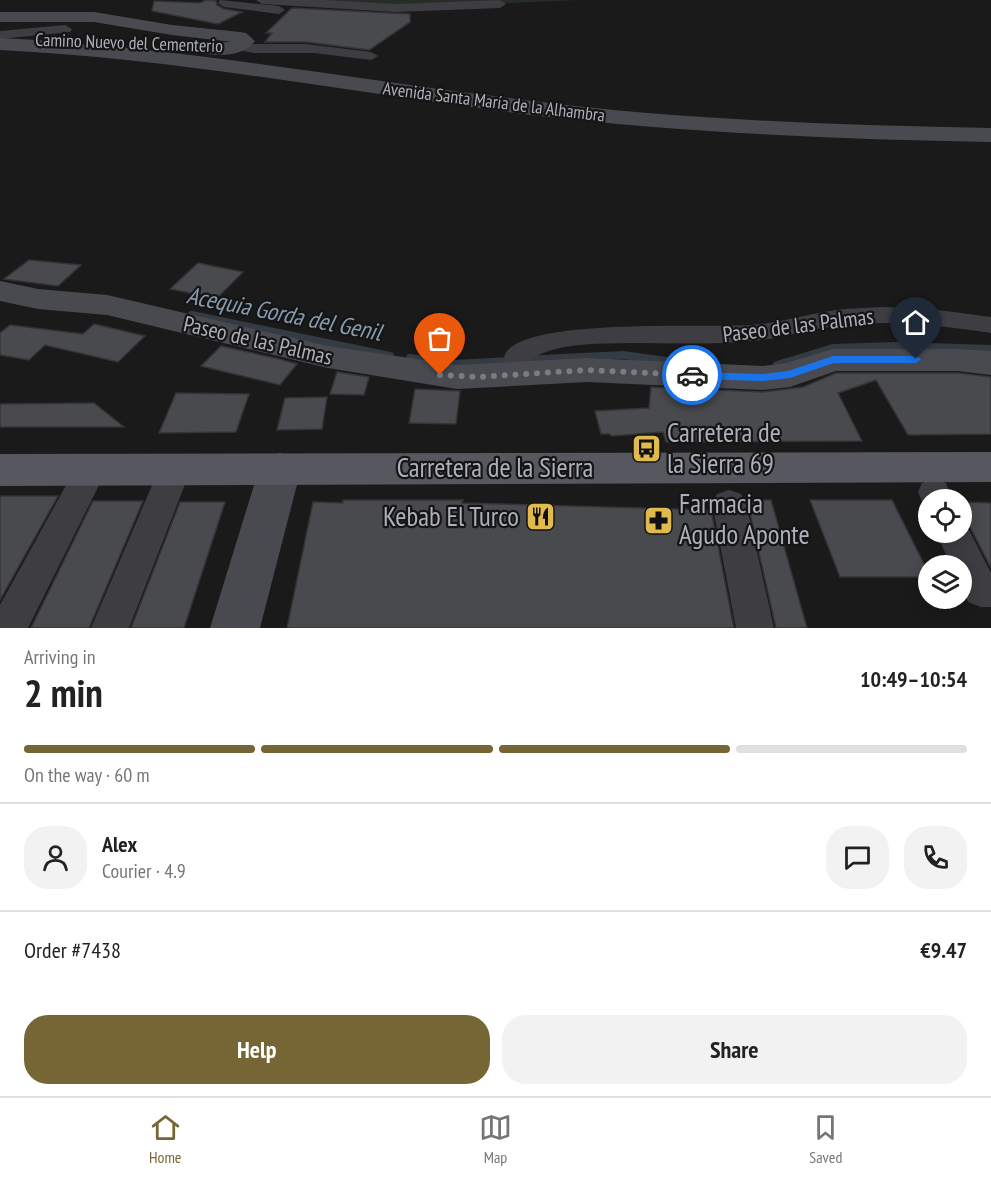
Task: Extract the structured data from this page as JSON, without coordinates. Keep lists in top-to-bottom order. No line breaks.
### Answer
{"streets":{"main road":["Carretera de la Sierra"],"street":["Camino Nuevo del Cementerio","Avenida Santa María de la Alhambra","Paseo de las Palmas"]},"crossings":[["Camino Nuevo del Cementerio","Avenida Santa María de la Alhambra"]],"water":["Acequia Gorda del Genil"],"places":{"bus stop":["Carretera de la Sierra 69"],"restaurant":["Kebab El Turco"],"pharmacy":["Farmacia Agudo Aponte"]},"page":{"heading":["2 min","Arriving in","10:49–10:54"],"panel":["Alex","Courier · 4.9","Order #7438","€9.47"],"bar":"On the way · 60 m","buttons":["Help","Share"],"tabs":["Home","Map","Saved"]}}
